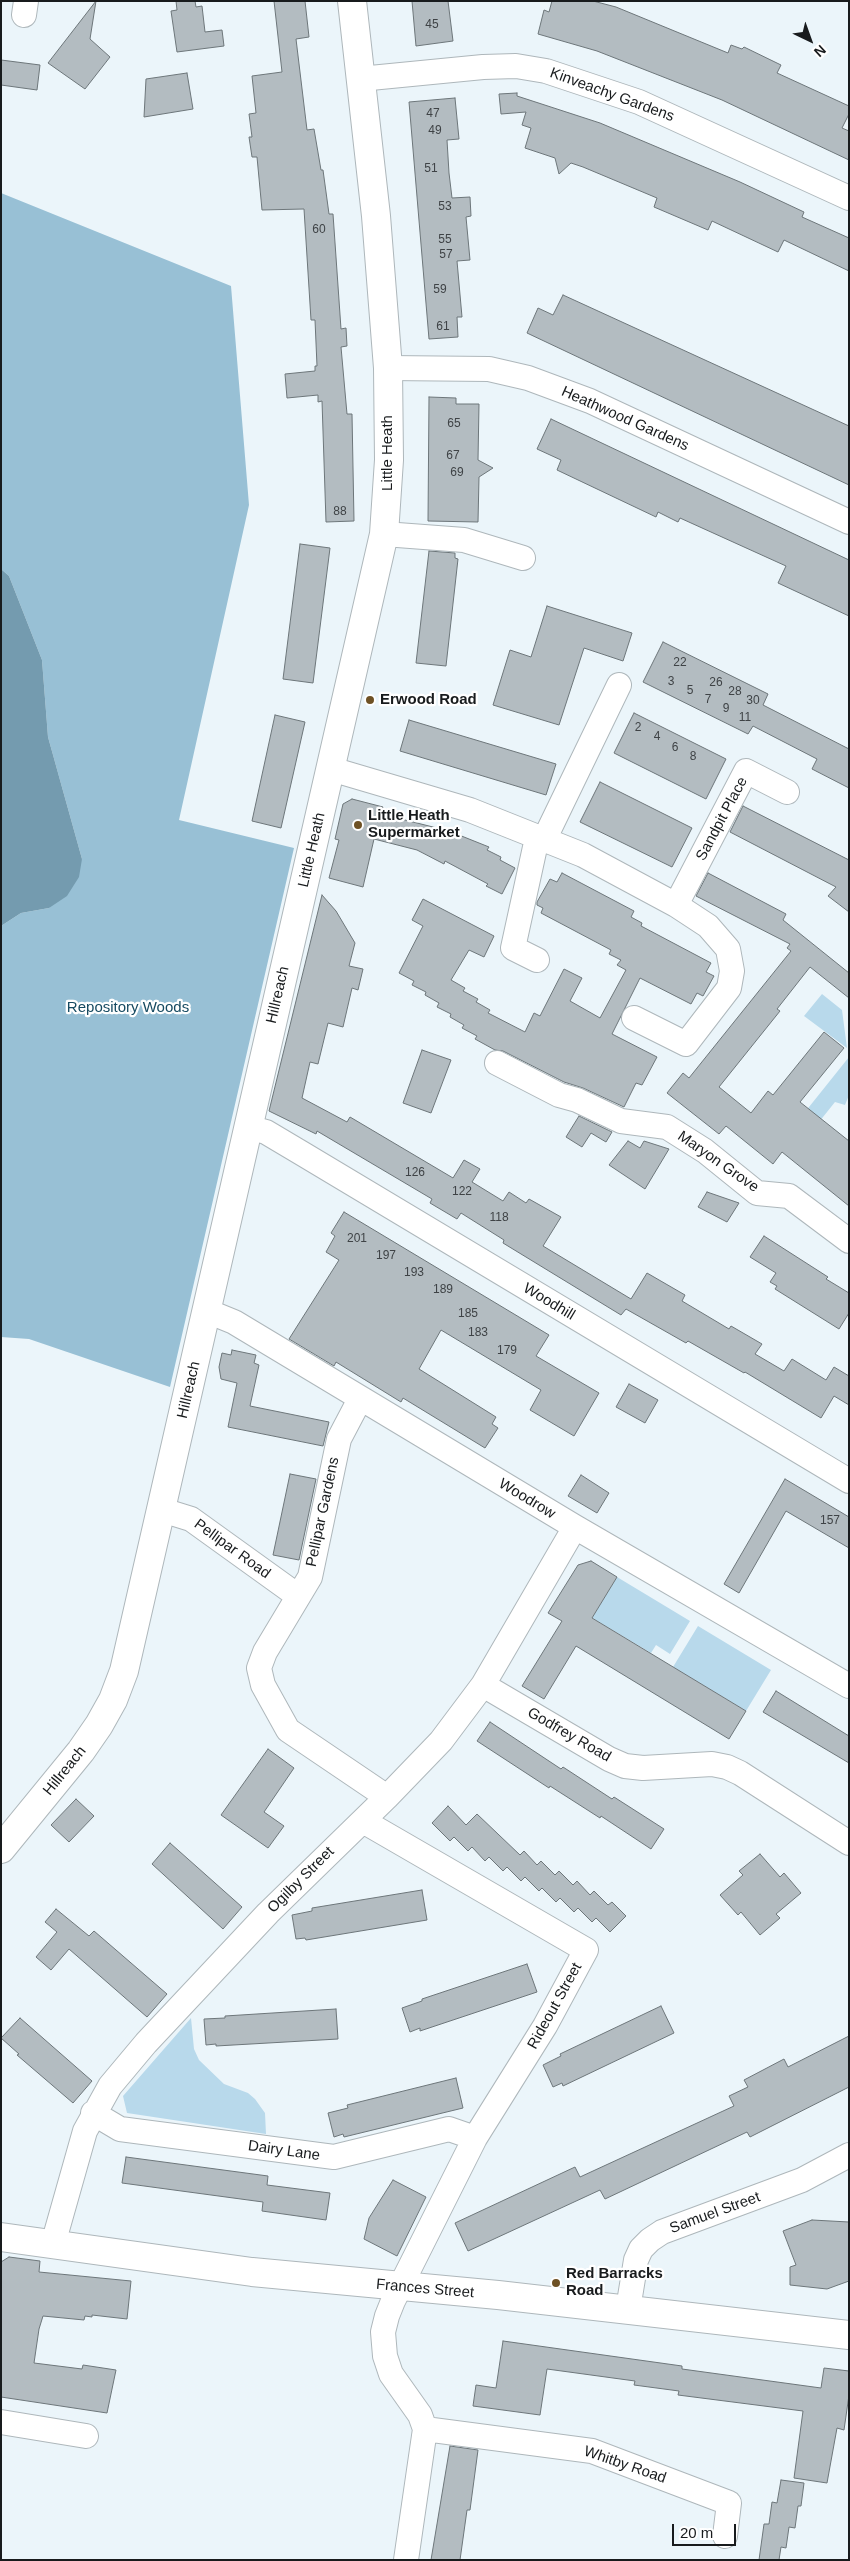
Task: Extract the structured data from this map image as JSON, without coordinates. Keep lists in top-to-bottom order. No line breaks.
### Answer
{"streets":{"main road":["Little Heath","Hillreach","Frances Street"],"street":["Kinveachy Gardens","Heathwood Gardens","Sandpit Place","Maryon Grove","Woodhill","Woodrow","Pellipar Gardens","Pellipar Road","Godfrey Road","Ogilby Street","Rideout Street","Dairy Lane","Samuel Street","Whitby Road"]},"crossings":[["Kinveachy Gardens","Little Heath"],["Heathwood Gardens","Little Heath"],["Little Heath","Hillreach"],["Hillreach","Woodhill"],["Hillreach","Woodrow"],["Hillreach","Pellipar Road"],["Woodrow","Pellipar Gardens"],["Woodrow","Ogilby Street"],["Pellipar Gardens","Pellipar Road"],["Pellipar Gardens","Ogilby Street"],["Godfrey Road","Ogilby Street"],["Ogilby Street","Rideout Street"],["Ogilby Street","Dairy Lane"],["Ogilby Street","Frances Street"],["Rideout Street","Dairy Lane"],["Rideout Street","Frances Street"],["Samuel Street","Frances Street"]],"parks":["Repository Woods"],"places":["Erwood Road","Little Heath Supermarket","Red Barracks Road"],"house_numbers":["45","47","49","51","53","60","55","57","59","61","65","67","69","88","22","3","26","5","28","7","30","9","11","2","4","6","8","126","122","118","201","197","193","189","185","183","179","157"],"scale_bar":"20 m","north":"bottom right"}
